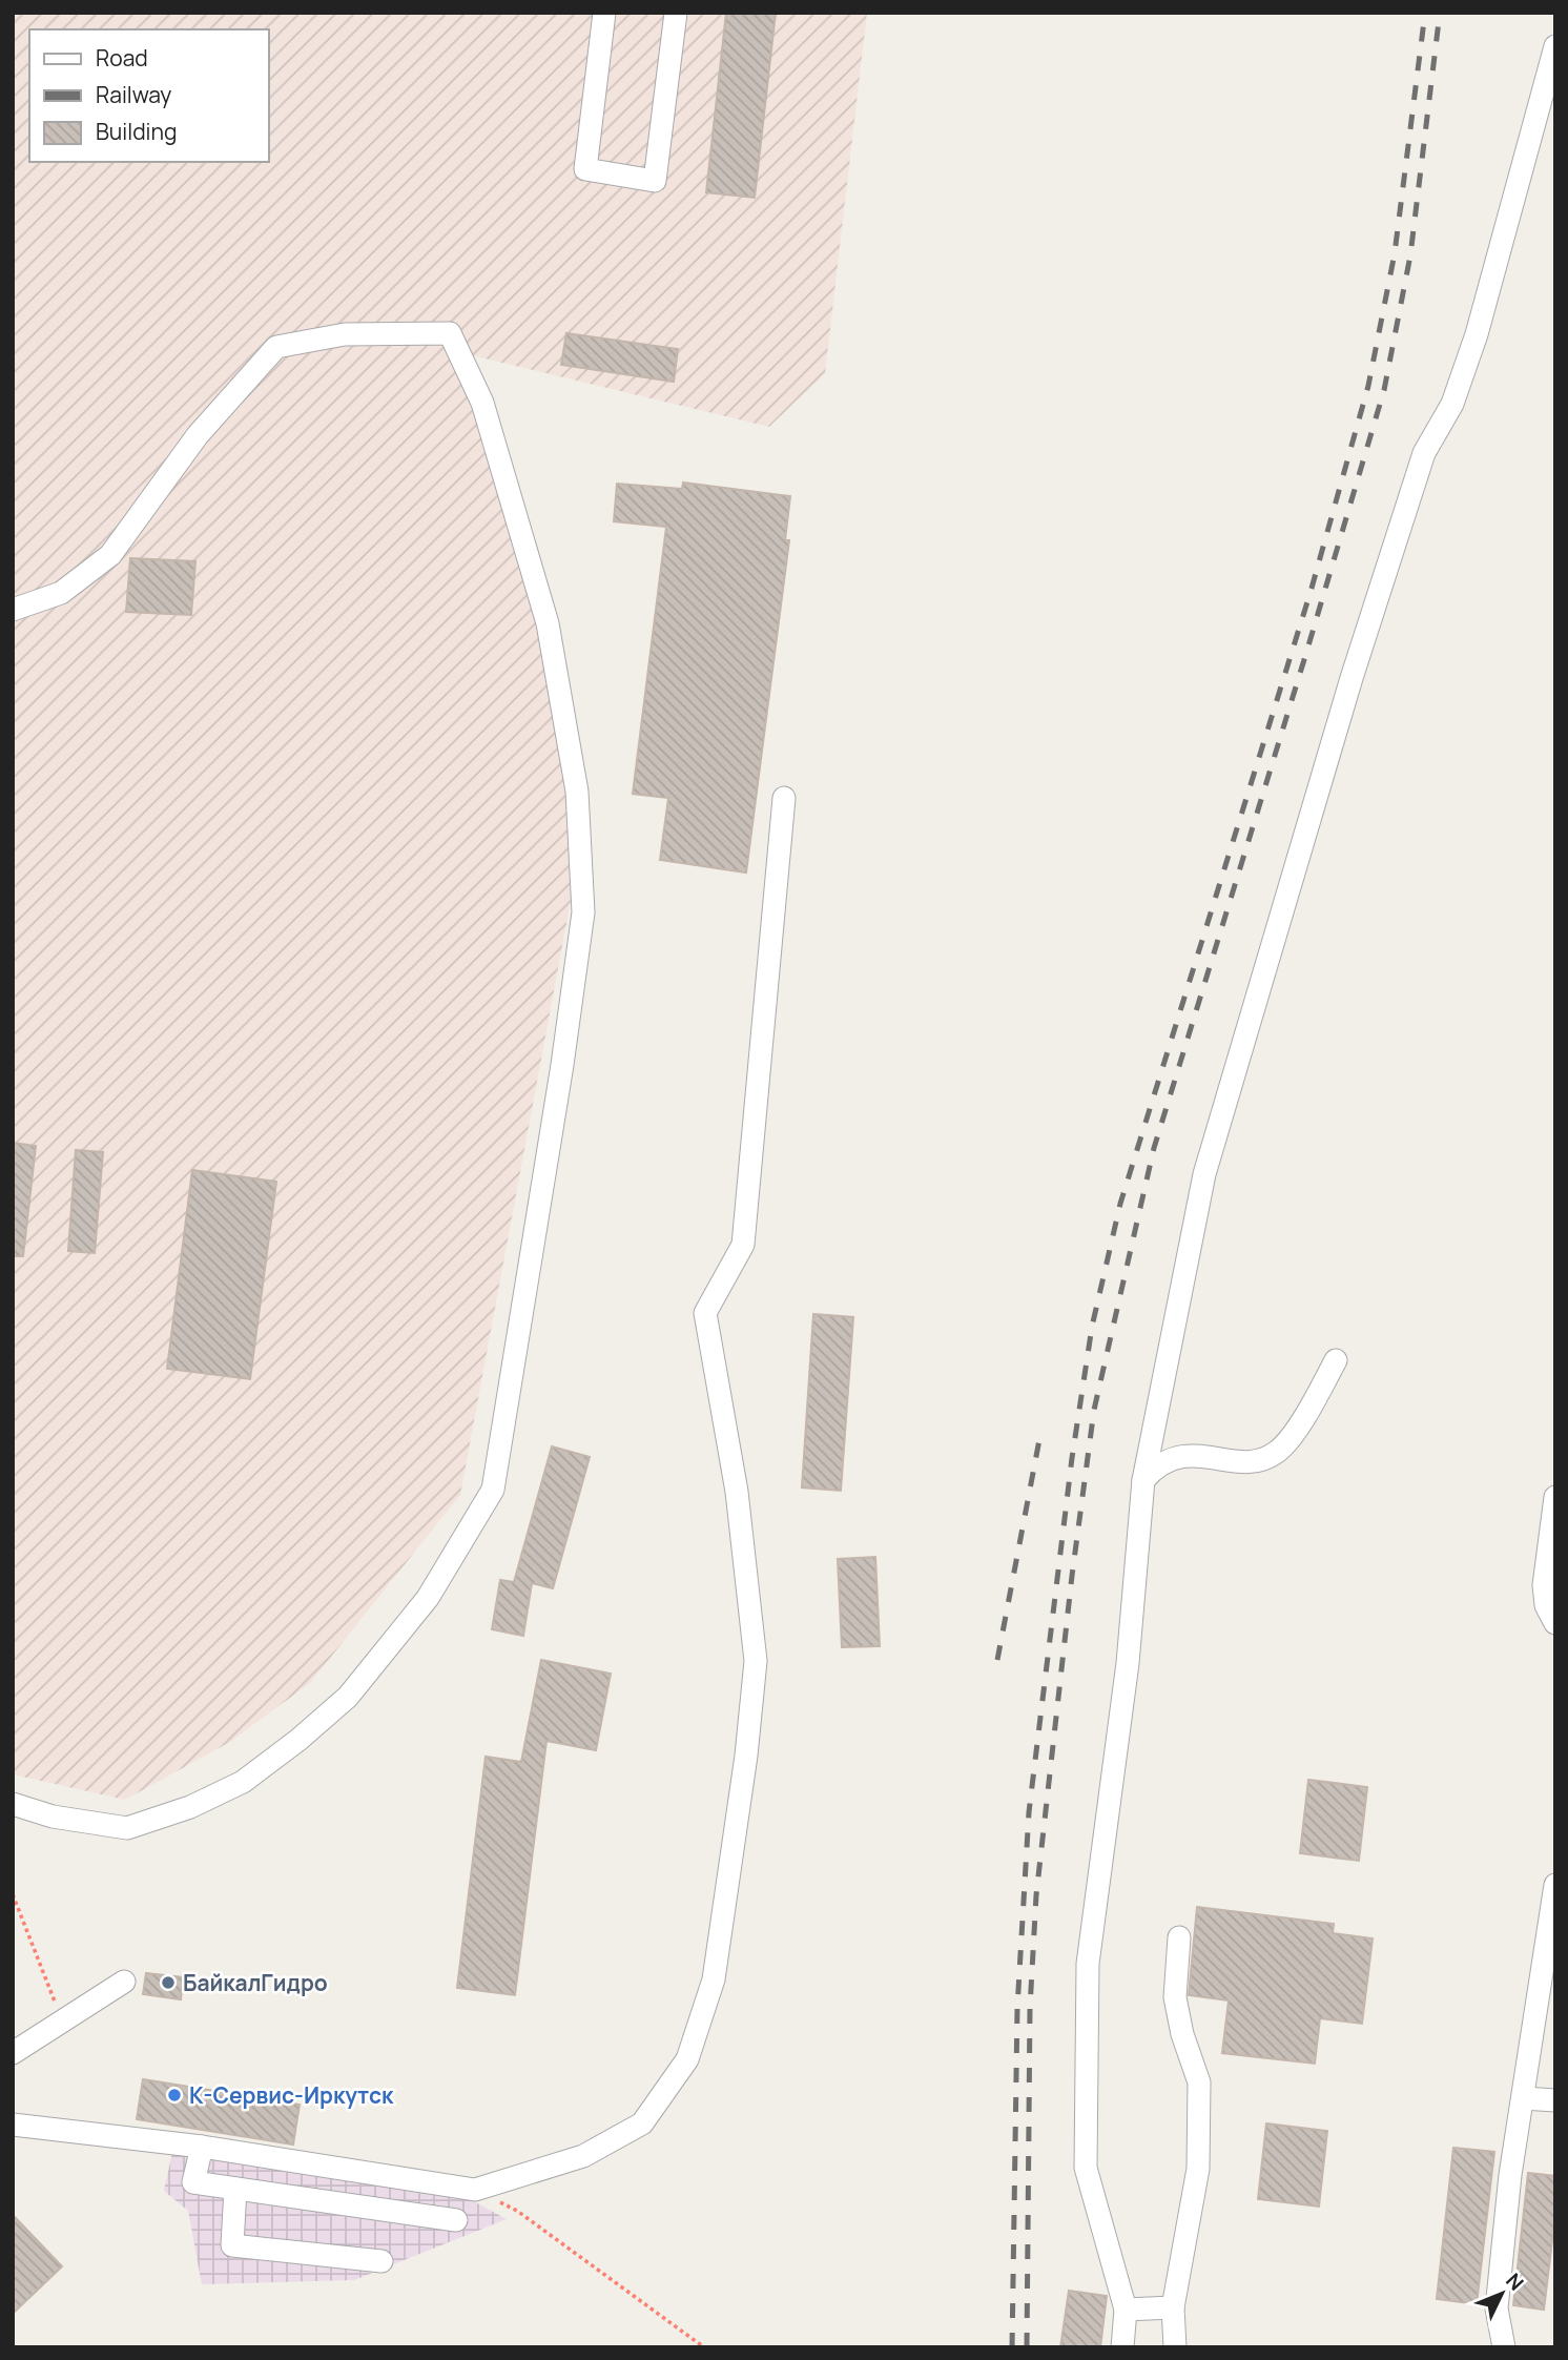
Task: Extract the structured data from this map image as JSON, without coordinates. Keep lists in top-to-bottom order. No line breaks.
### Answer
{"places":["БайкалГидро","К-Сервис-Иркутск"],"legend":["Road","Railway","Building"],"north":"top right"}
